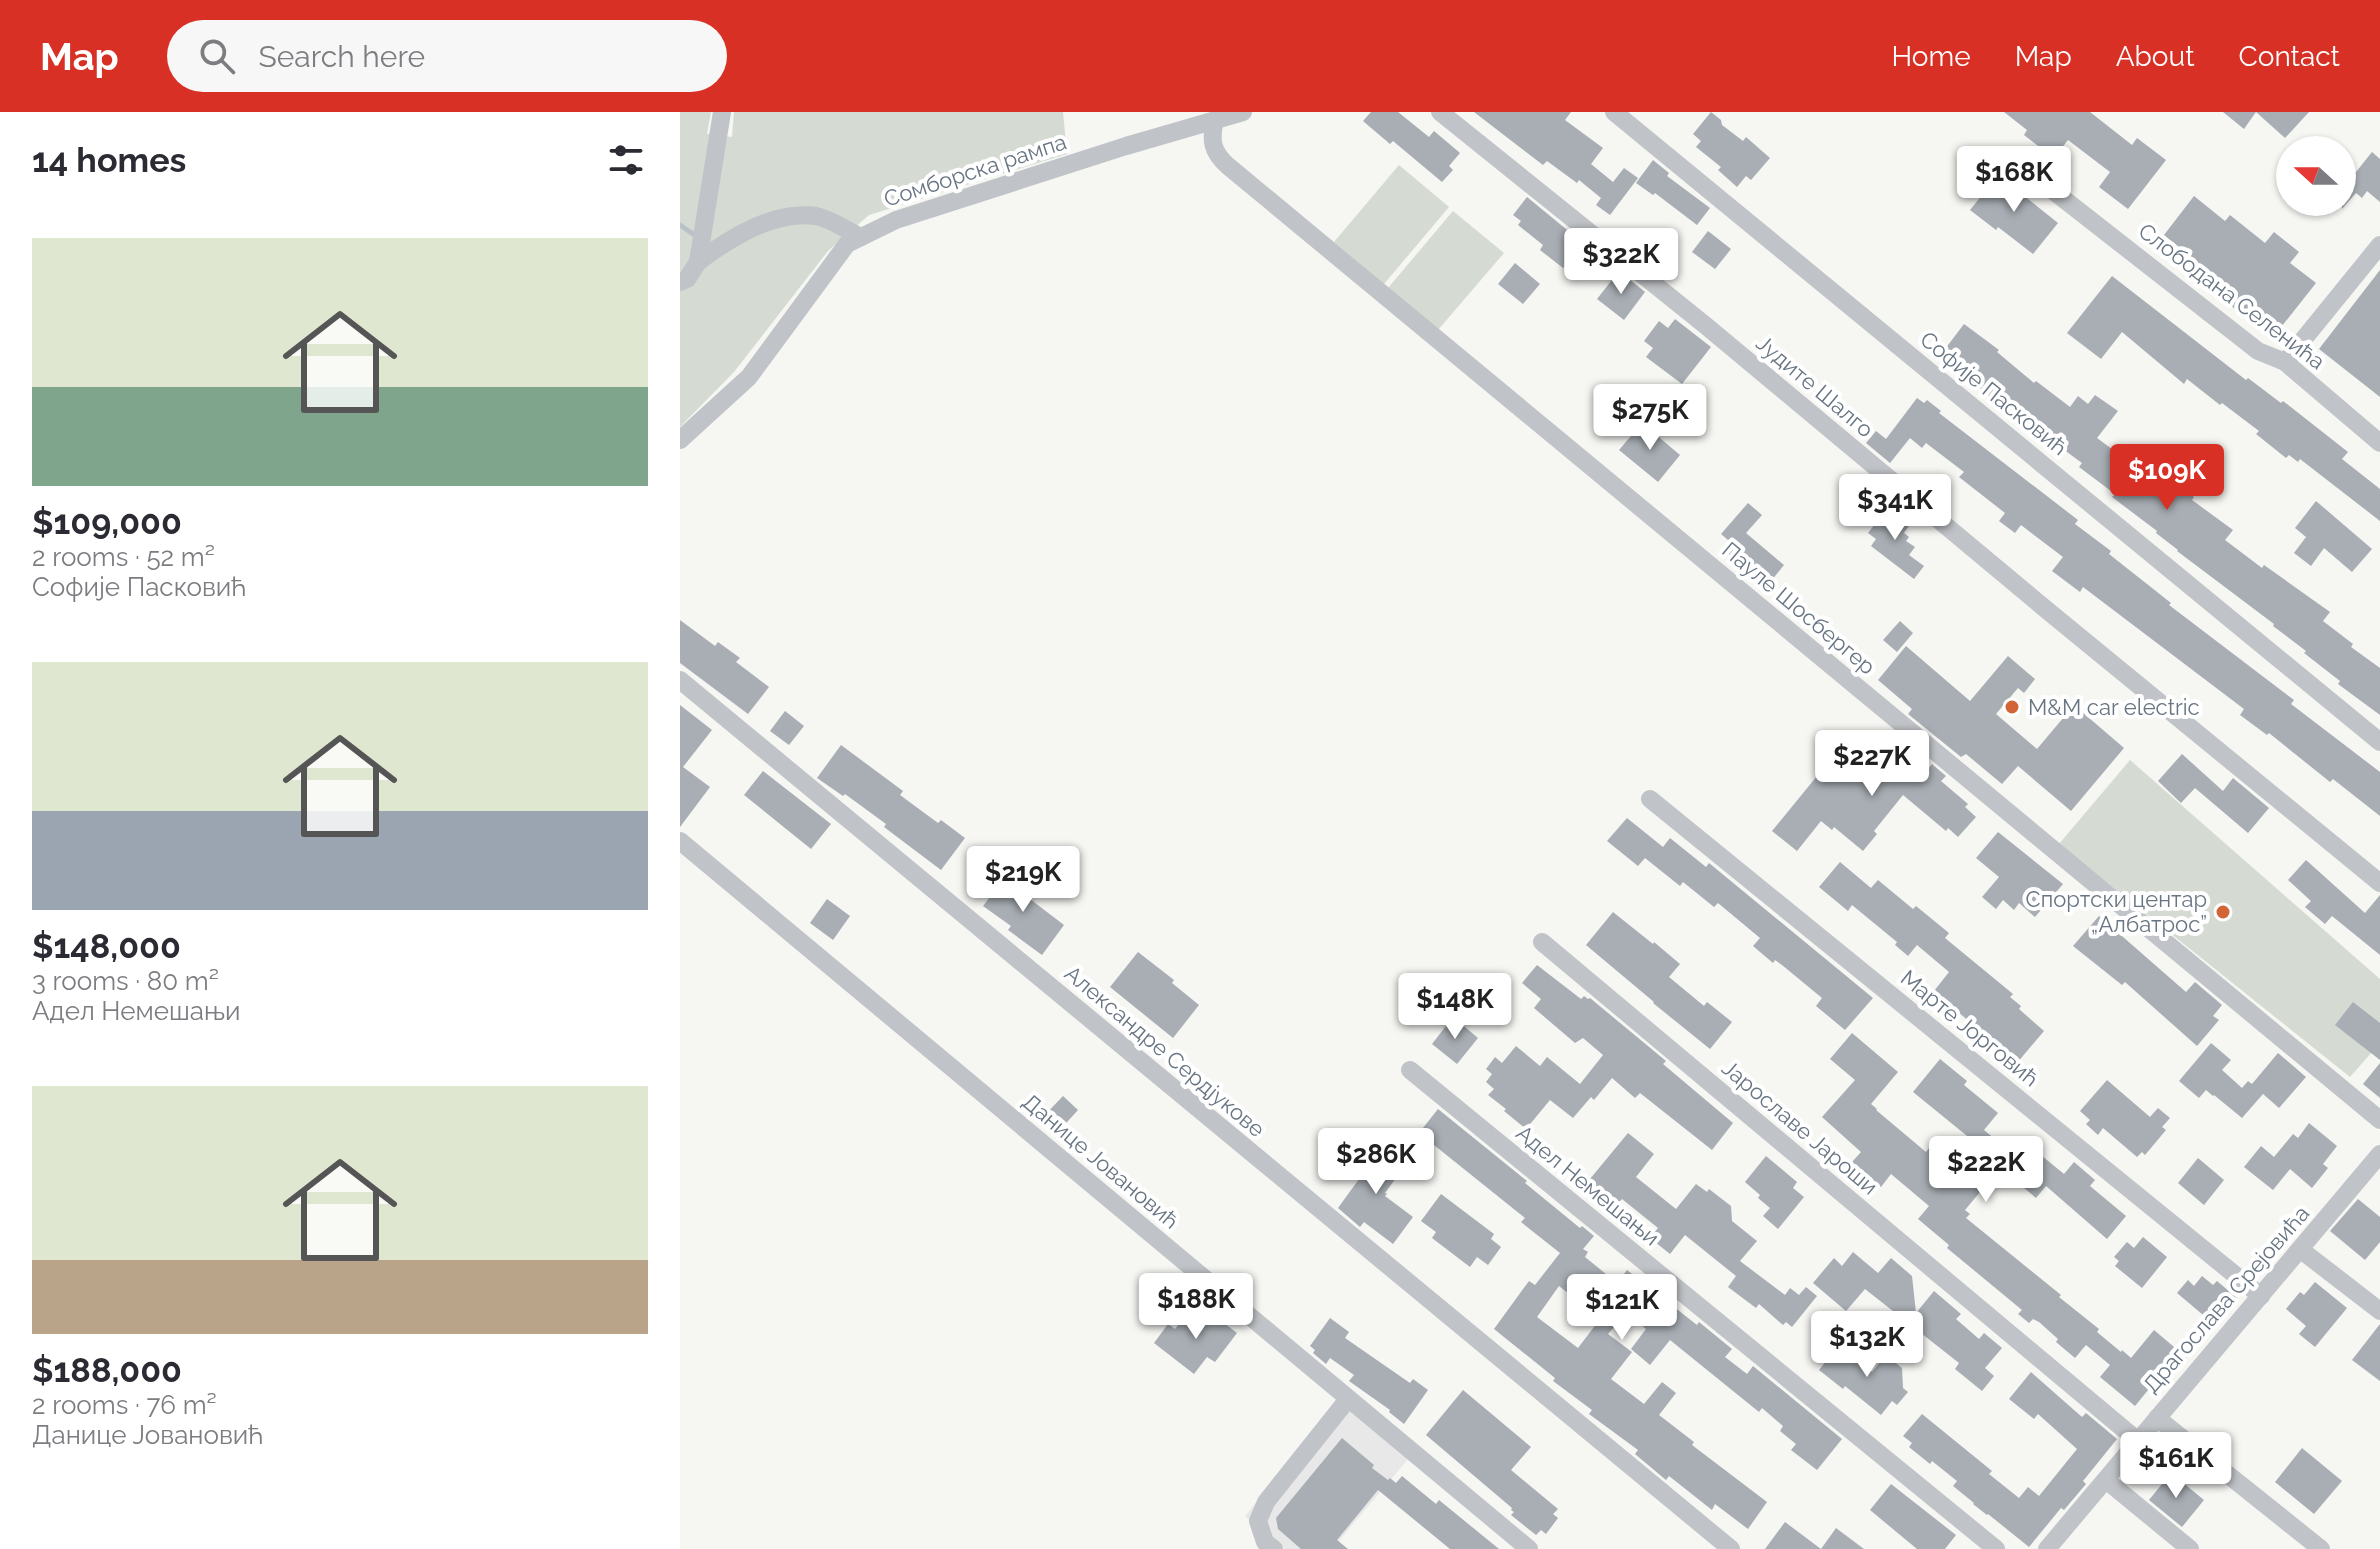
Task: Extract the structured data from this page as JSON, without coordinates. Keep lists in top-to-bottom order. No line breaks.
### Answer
{"streets":{"street":["Сомборска рампа","Слободана Селенића","Јудите Шалго","Софије Пасковић","Пауле Шосбергер","Марте Јорговић","Александре Сердјукове","Јарославе Јароши","Данице Јовановић","Адел Немешањи","Драгослава Срејовића"]},"crossings":[["Сомборска рампа","Пауле Шосбергер"],["Марте Јорговић","Драгослава Срејовића"],["Јарославе Јароши","Драгослава Срејовића"]],"places":["M&M car electric","Спортски центар „Албатрос”"],"north":"left","page":{"header":"Map","search":"Search here","nav":["Home","Map","About","Contact"],"heading":"14 homes","price":["$168K","$322K","$275K","$109K","$341K","$227K","$219K","$148K","$286K","$222K","$188K","$121K","$132K","$161K"],"list":[{"name":"$109,000","note":"2 rooms · 52 m² · Софије Пасковић"},{"name":"$148,000","note":"3 rooms · 80 m² · Адел Немешањи"},{"name":"$188,000","note":"2 rooms · 76 m² · Данице Јовановић"}]}}
